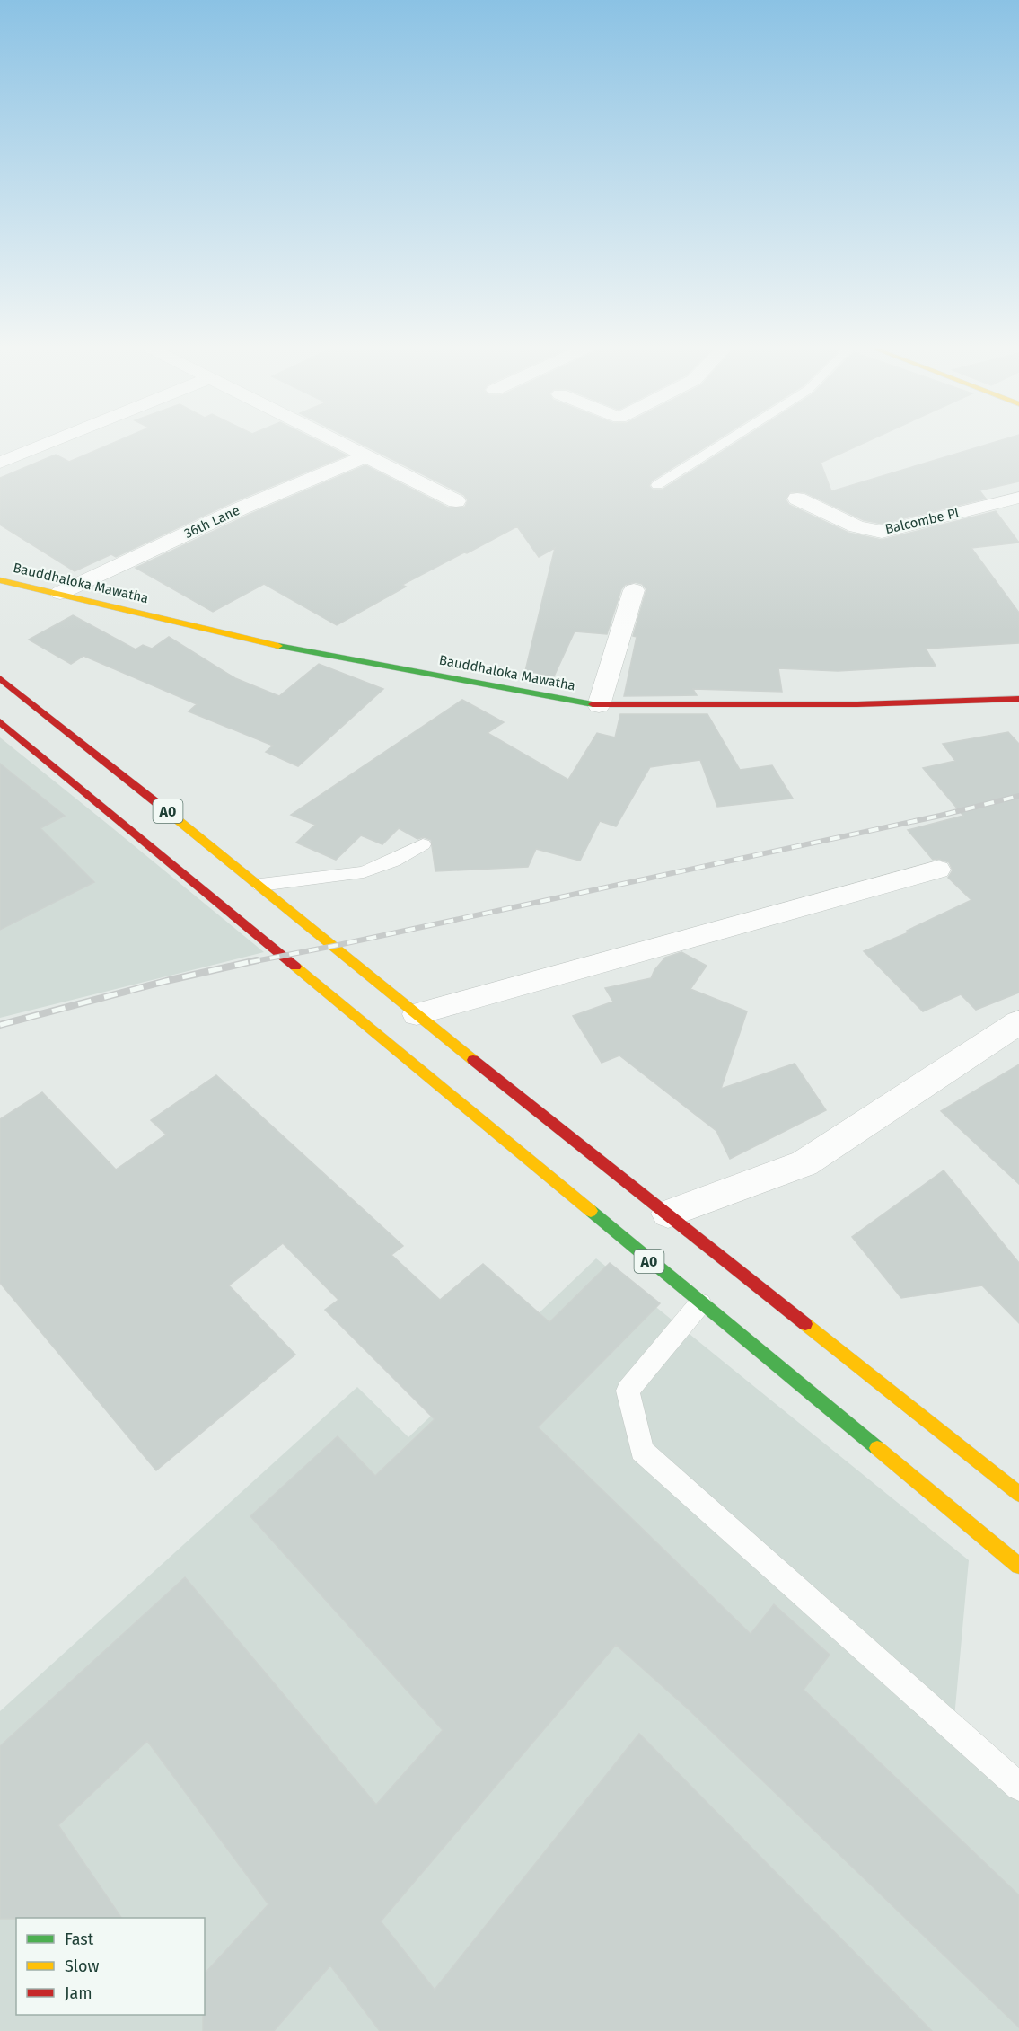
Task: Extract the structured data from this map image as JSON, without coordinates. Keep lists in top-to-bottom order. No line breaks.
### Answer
{"streets":{"main road":["Bauddhaloka Mawatha","A0"],"street":["Balcombe Pl","36th Lane"]},"crossings":[["36th Lane","Bauddhaloka Mawatha"]],"legend":["Fast","Slow","Jam"]}
